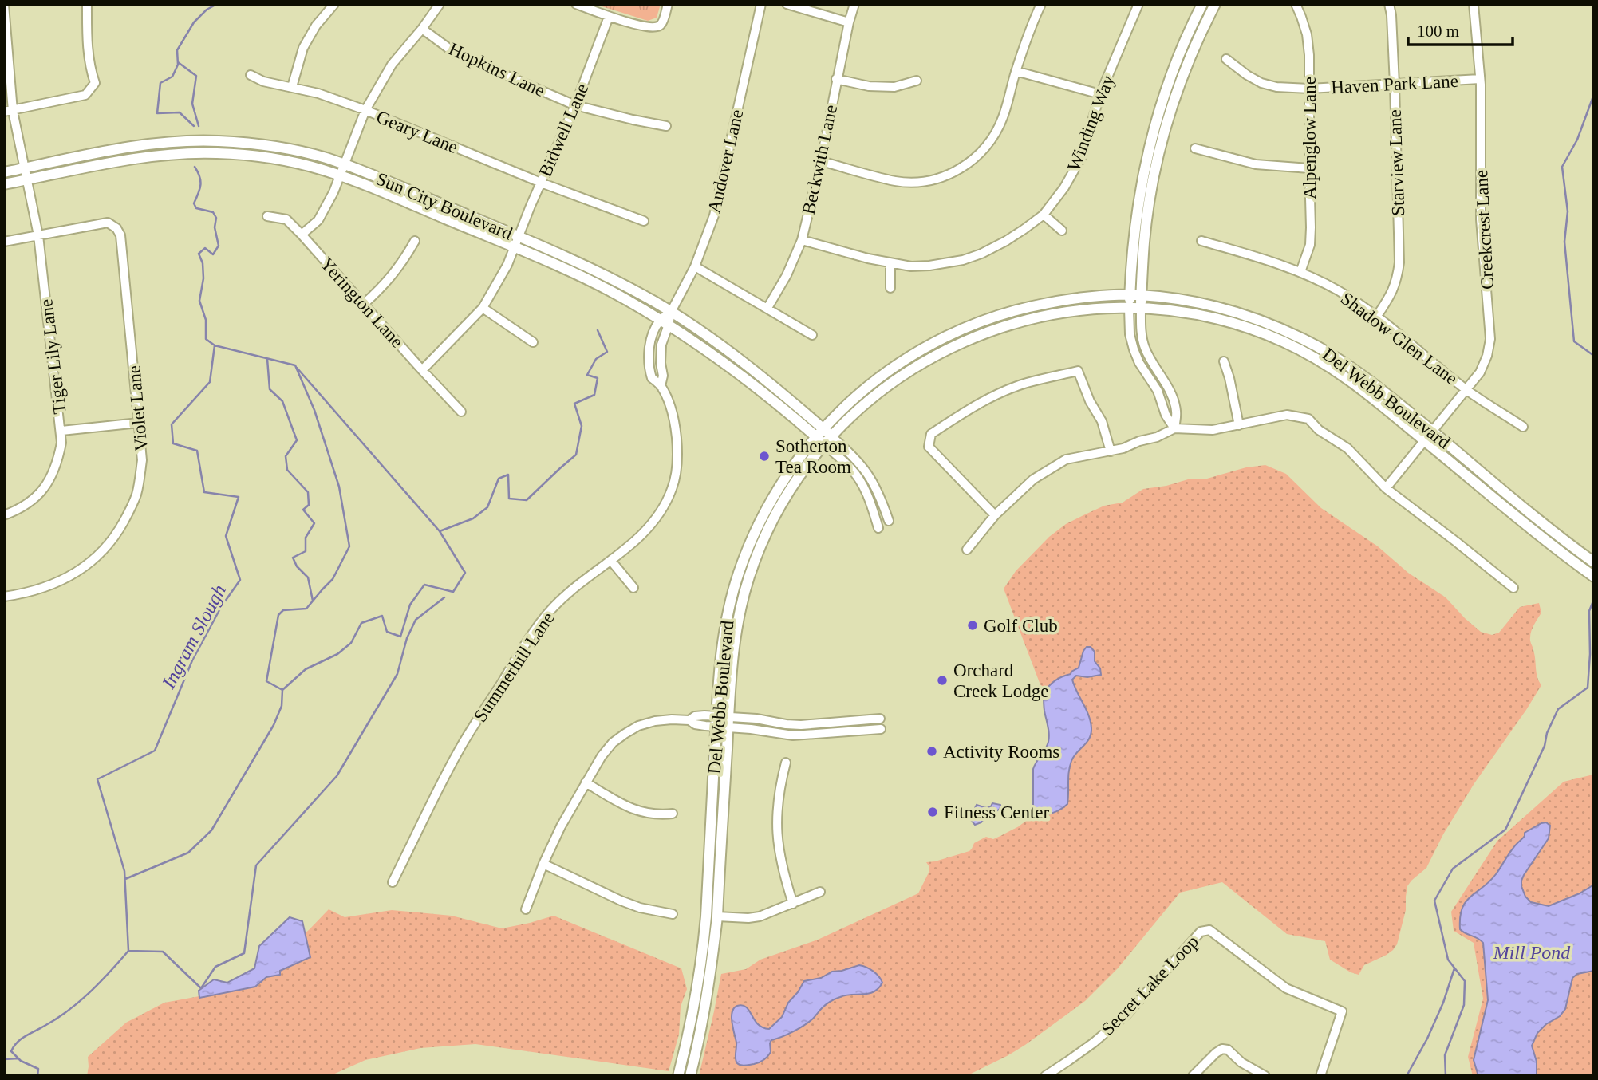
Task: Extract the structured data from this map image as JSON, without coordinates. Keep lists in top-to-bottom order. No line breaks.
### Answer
{"streets":{"street":["Hopkins Lane","Haven Park Lane","Winding Way","Bidwell Lane","Geary Lane","Alpenglow Lane","Beckwith Lane","Andover Lane","Starview Lane","Sun City Boulevard","Creekcrest Lane","Yerington Lane","Shadow Glen Lane","Tiger Lily Lane","Del Webb Boulevard","Violet Lane","Summerhill Lane","Secret Lake Loop"]},"crossings":[["Hopkins Lane","Bidwell Lane"],["Haven Park Lane","Alpenglow Lane"],["Haven Park Lane","Starview Lane"],["Haven Park Lane","Creekcrest Lane"],["Winding Way","Beckwith Lane"],["Bidwell Lane","Geary Lane"],["Bidwell Lane","Sun City Boulevard"],["Bidwell Lane","Yerington Lane"],["Alpenglow Lane","Shadow Glen Lane"],["Andover Lane","Sun City Boulevard"],["Andover Lane","Summerhill Lane"],["Starview Lane","Shadow Glen Lane"],["Sun City Boulevard","Tiger Lily Lane"],["Sun City Boulevard","Del Webb Boulevard"],["Sun City Boulevard","Summerhill Lane"],["Creekcrest Lane","Shadow Glen Lane"],["Creekcrest Lane","Del Webb Boulevard"],["Tiger Lily Lane","Violet Lane"]],"water":["Ingram Slough","Mill Pond"],"places":["Sotherton Tea Room","Golf Club","Orchard Creek Lodge","Activity Rooms","Fitness Center"],"scale_bar":"100 m"}
